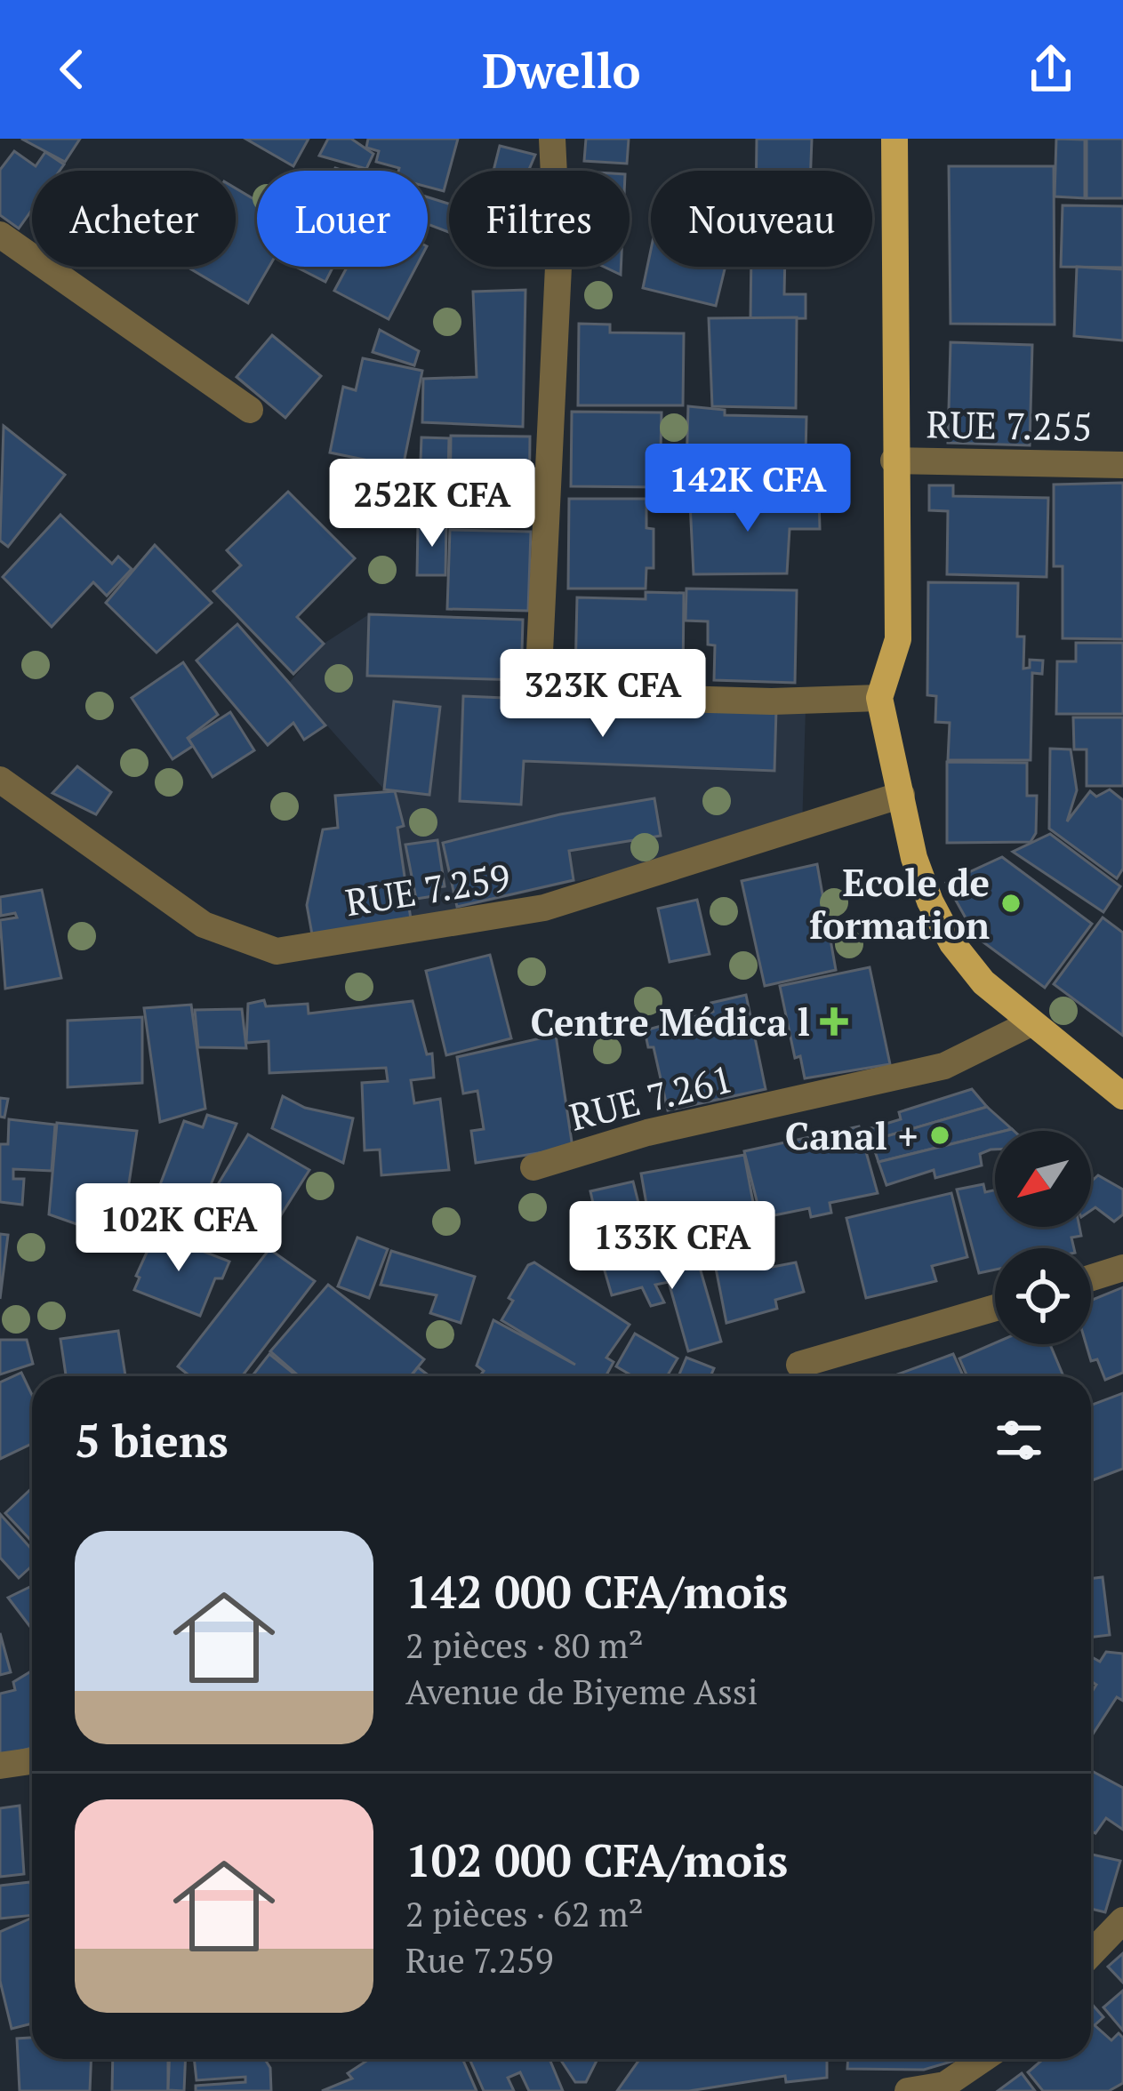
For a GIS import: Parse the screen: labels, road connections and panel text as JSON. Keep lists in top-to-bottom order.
{
  "streets": {
    "street": ["RUE 7.255", "RUE 7.259", "RUE 7.261"]
  },
  "places": {
    "other": ["Ecole de formation", "Canal +"],
    "health": ["Centre Médica l"]
  },
  "north": "bottom left",
  "page": {
    "header": "Dwello",
    "chip": [
      "Acheter",
      "Louer",
      "Filtres",
      "Nouveau"
    ],
    "price": [
      "142K CFA",
      "252K CFA",
      "323K CFA",
      "102K CFA",
      "133K CFA"
    ],
    "heading": "5 biens",
    "list": [
      {
        "name": "142 000 CFA/mois",
        "note": "2 pièces · 80 m² · Avenue de Biyeme Assi"
      },
      {
        "name": "102 000 CFA/mois",
        "note": "2 pièces · 62 m² · Rue 7.259"
      }
    ]
  }
}
